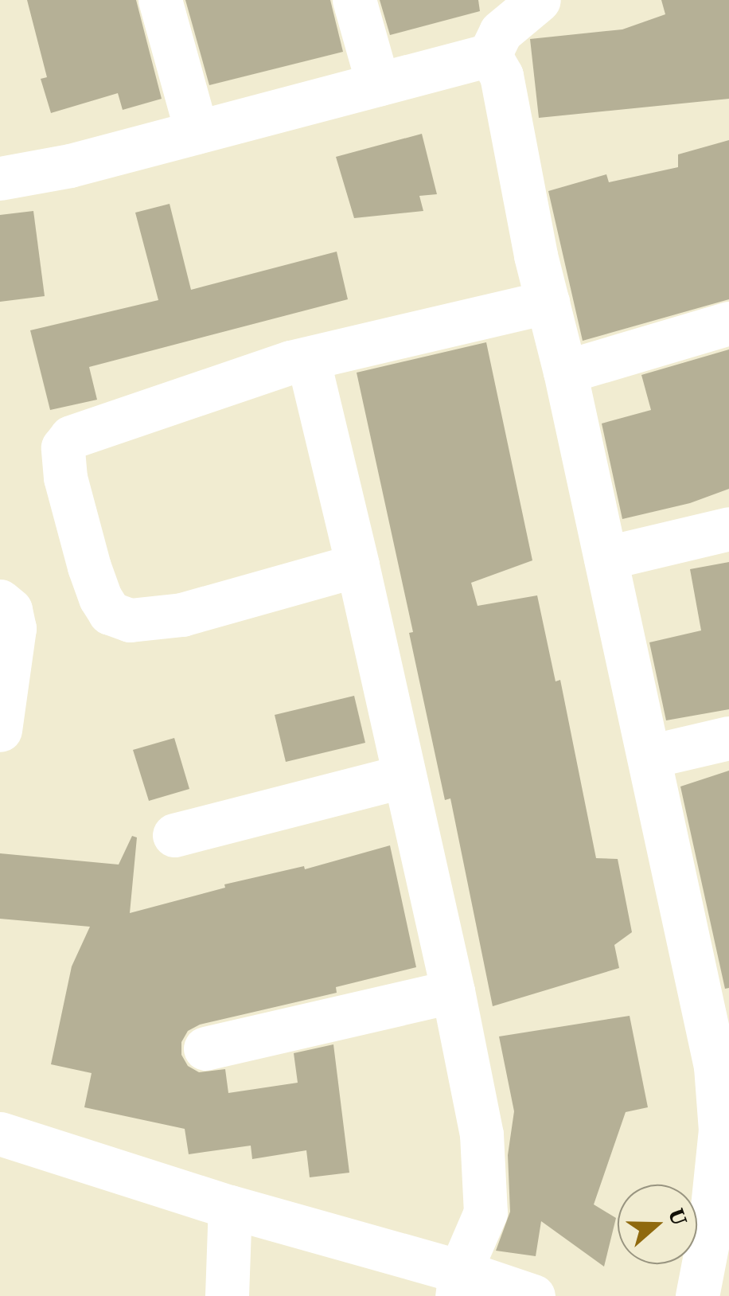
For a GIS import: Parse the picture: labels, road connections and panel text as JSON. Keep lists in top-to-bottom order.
{
  "north": "right"
}
